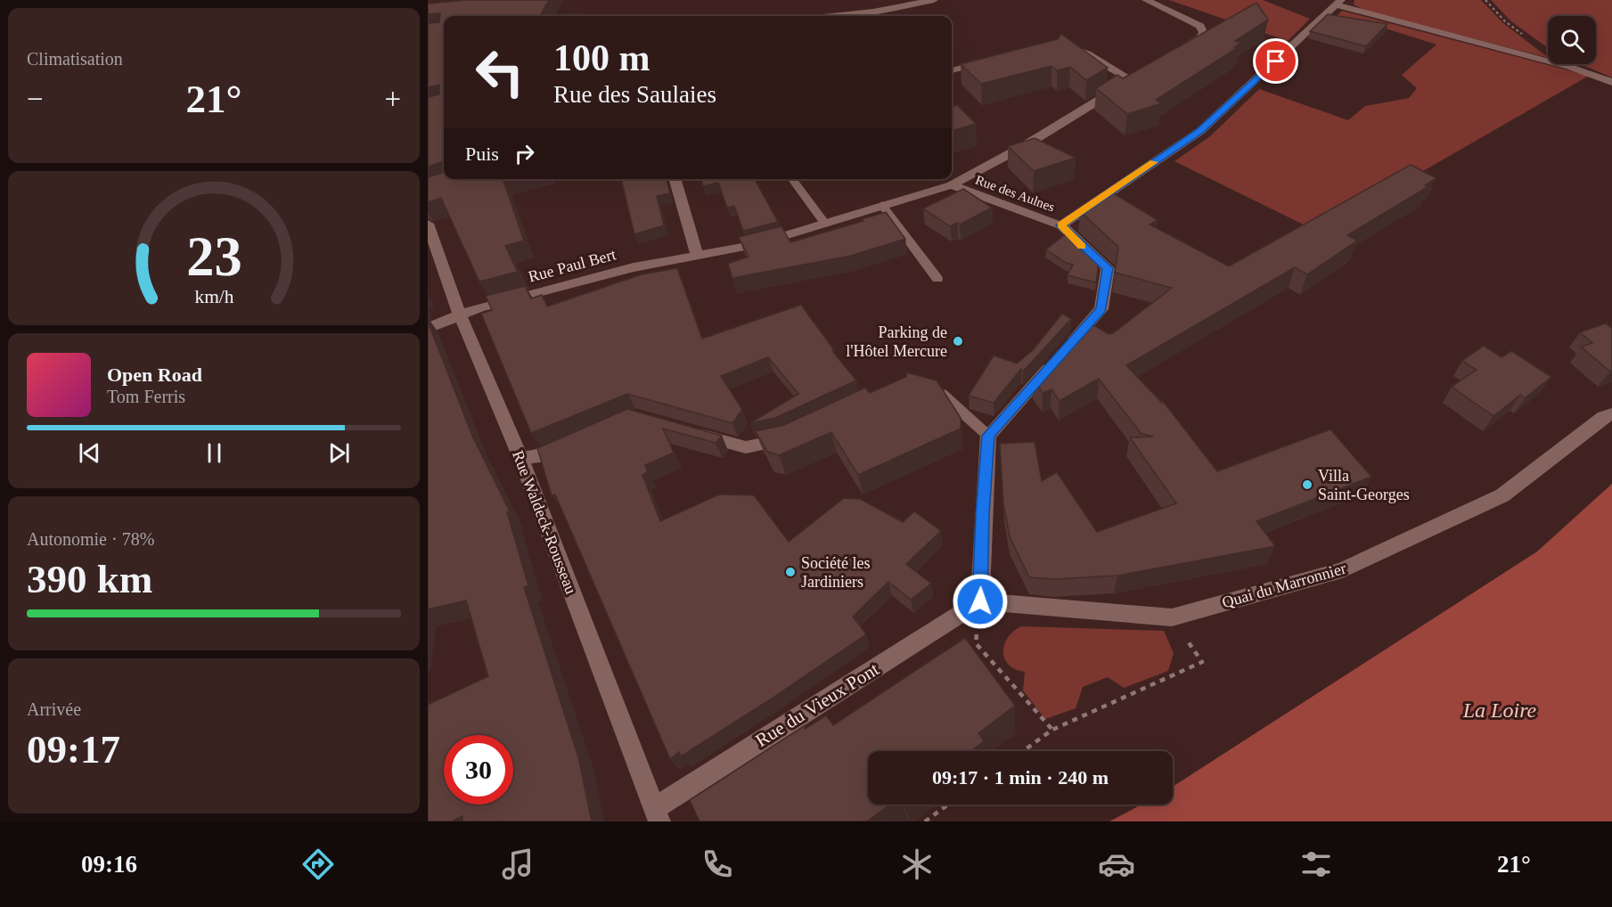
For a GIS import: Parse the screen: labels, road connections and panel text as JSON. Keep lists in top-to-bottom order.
{
  "streets": {
    "street": [
      "Rue des Aulnes",
      "Rue Paul Bert",
      "Rue Waldeck-Rousseau",
      "Quai du Marronnier",
      "Rue du Vieux Pont"
    ]
  },
  "crossings": [
    ["Rue des Aulnes", "Rue Paul Bert"],
    ["Rue Paul Bert", "Rue Waldeck-Rousseau"],
    ["Rue Waldeck-Rousseau", "Rue du Vieux Pont"],
    ["Quai du Marronnier", "Rue du Vieux Pont"]
  ],
  "water": ["La Loire"],
  "places": ["Parking de l'Hôtel Mercure", "Villa Saint-Georges", "Société les Jardiniers"],
  "page": {
    "tile": [
      "Climatisation",
      ["Autonomie · 78%", "390 km"],
      ["Arrivée", "09:17"]
    ],
    "turn": ["100 m", "Rue des Saulaies"],
    "heat": ["−", "21°", "+"],
    "then": "Puis",
    "song": ["Open Road", "Tom Ferris"],
    "limit": "30",
    "trip": "09:17 · 1 min · 240 m",
    "tabs": ["09:16", "21°"],
    "gauge": ["23", "km/h"]
  }
}
